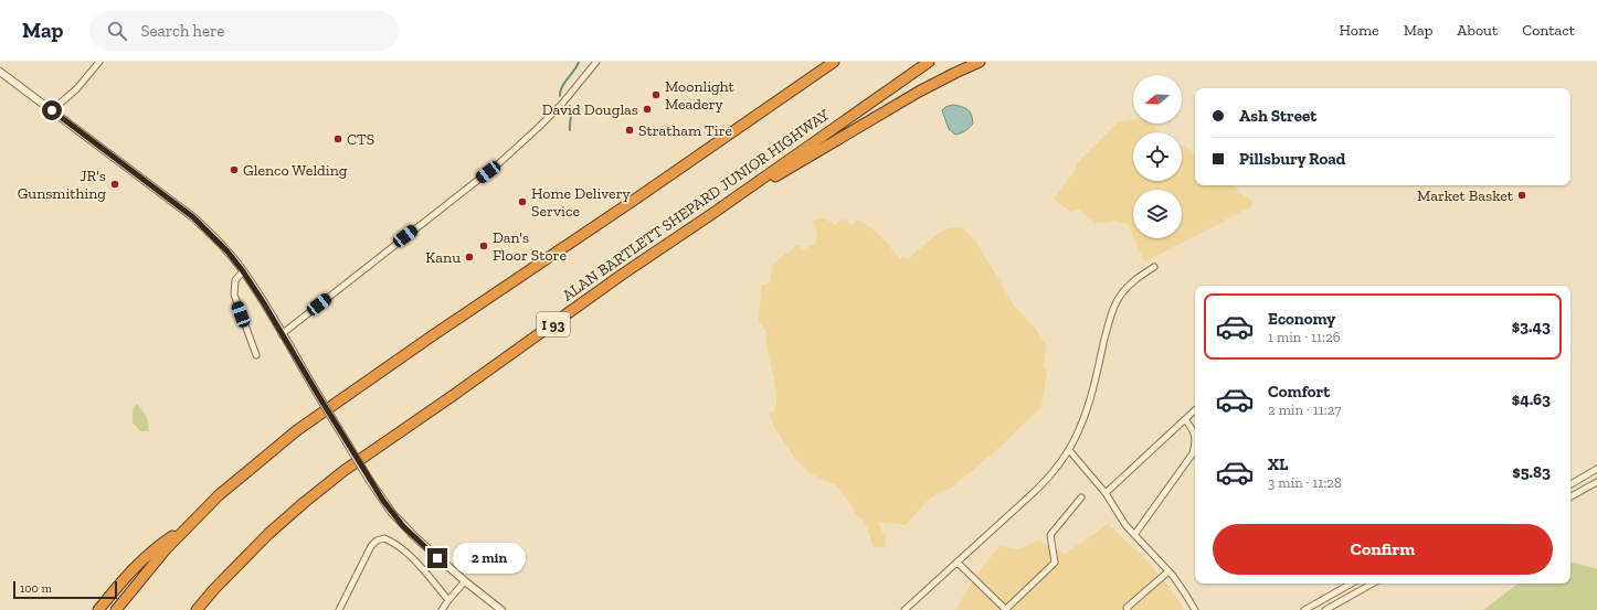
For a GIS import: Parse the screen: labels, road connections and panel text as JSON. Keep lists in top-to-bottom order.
{
  "streets": {
    "highway": ["ALAN BARTLETT SHEPARD JUNIOR HIGHWAY", "I 93"]
  },
  "places": [
    "Moonlight Meadery",
    "David Douglas",
    "Stratham Tire",
    "CTS",
    "Glenco Welding",
    "JR's Gunsmithing",
    "Market Basket",
    "Home Delivery Service",
    "Dan's Floor Store",
    "Kanu"
  ],
  "scale_bar": "100 m",
  "north": "left",
  "page": {
    "header": "Map",
    "search": "Search here",
    "nav": [
      "Home",
      "Map",
      "About",
      "Contact"
    ],
    "banner": ["Ash Street", "Pillsbury Road"],
    "list": [
      {
        "name": "Economy",
        "note": "1 min · 11:26",
        "value": "$3.43"
      },
      {
        "name": "Comfort",
        "note": "2 min · 11:27",
        "value": "$4.63"
      },
      {
        "name": "XL",
        "note": "3 min · 11:28",
        "value": "$5.83"
      }
    ],
    "buttons": "Confirm",
    "bubble": "2 min",
    "scale": "100 m"
  }
}
